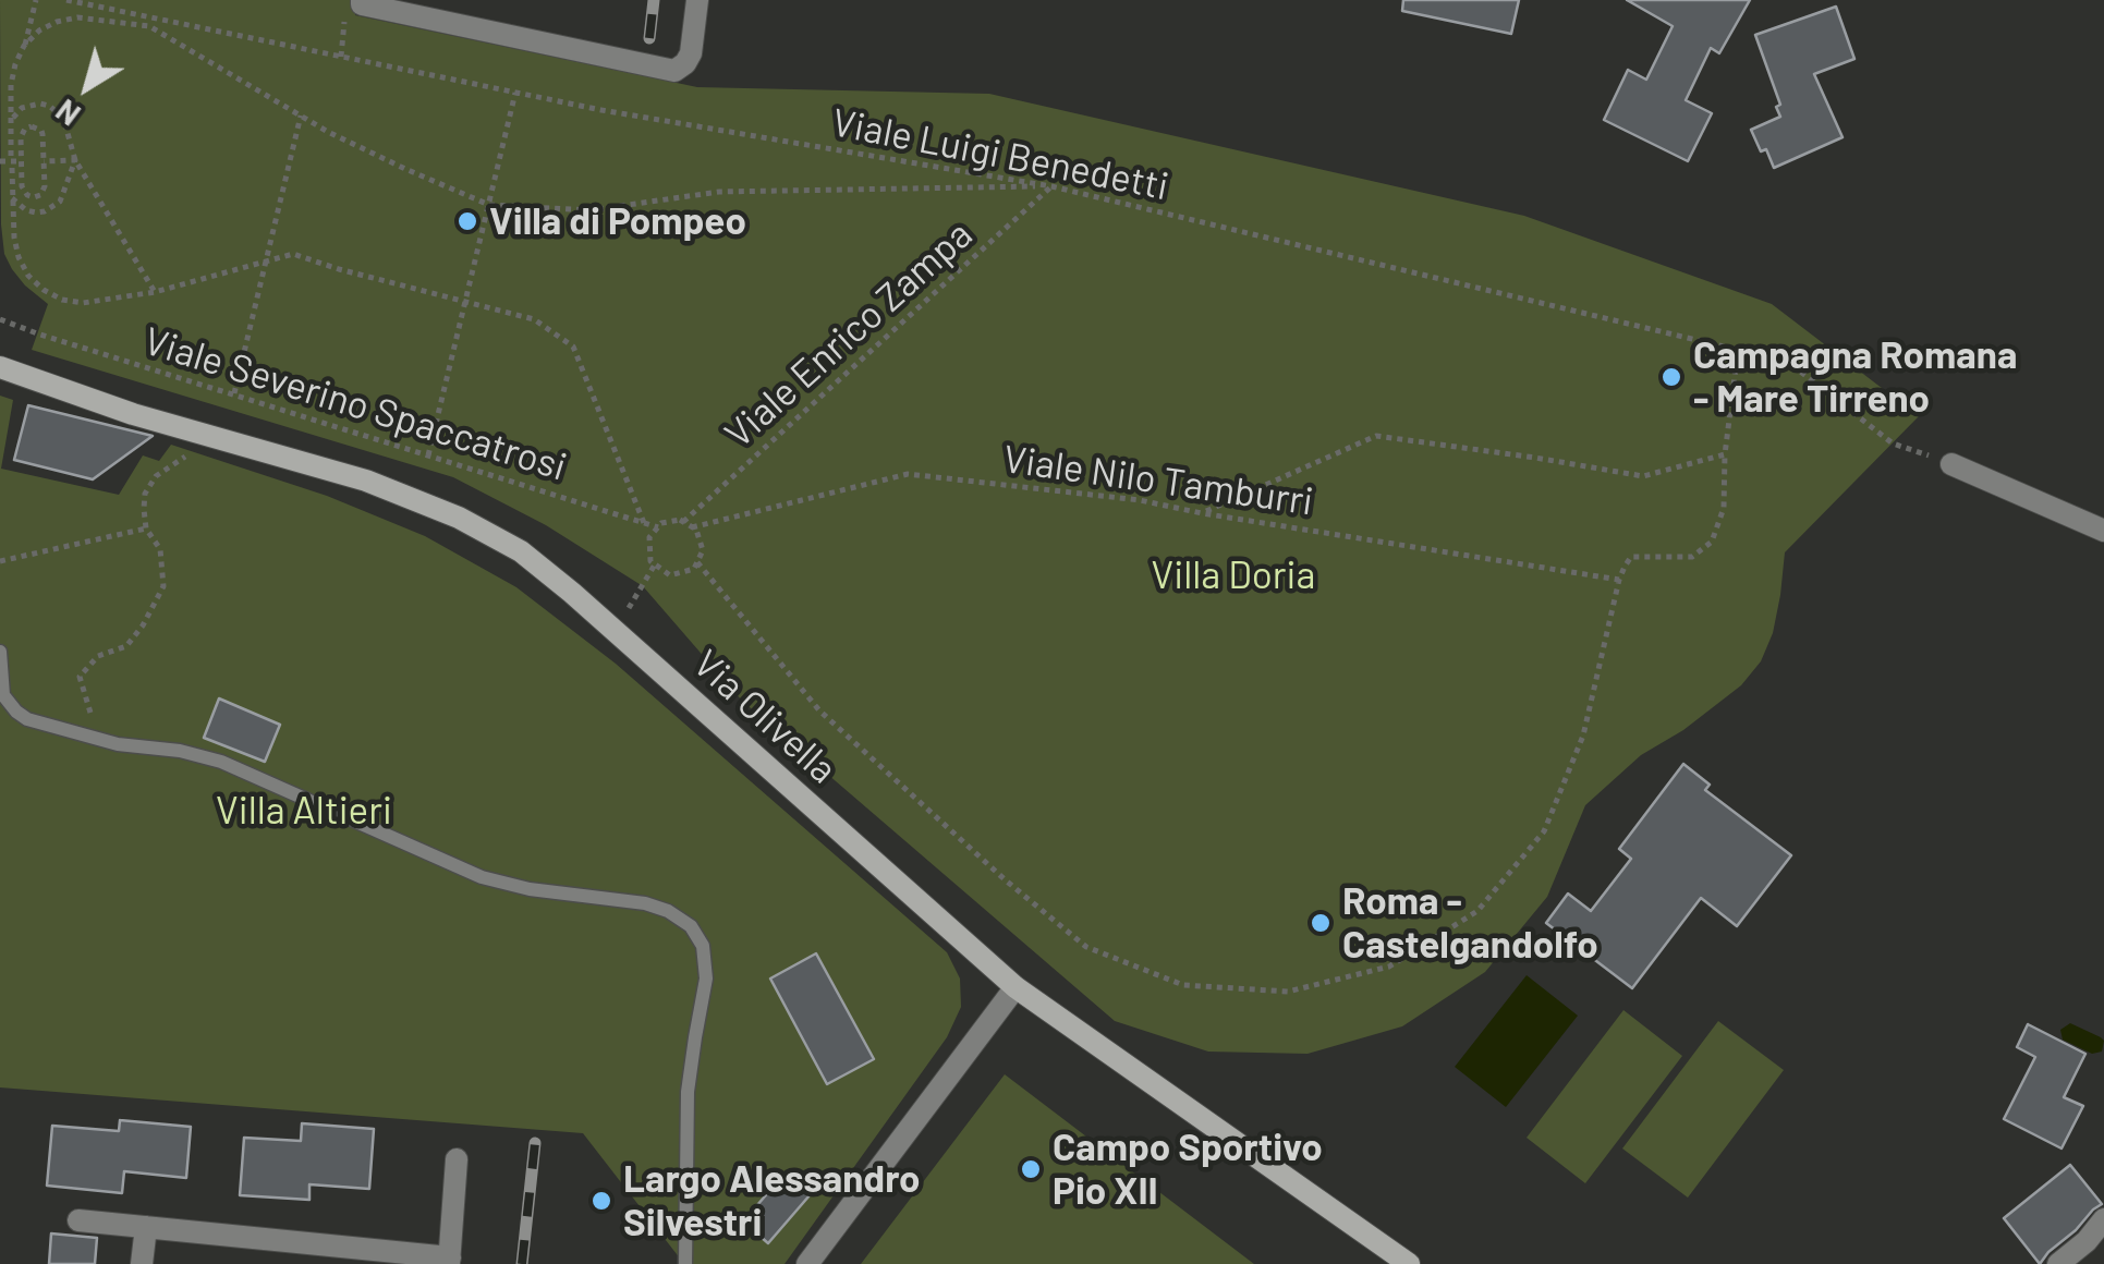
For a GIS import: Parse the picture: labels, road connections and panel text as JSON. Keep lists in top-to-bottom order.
{
  "streets": {
    "main road": ["Via Olivella"],
    "path": [
      "Viale Luigi Benedetti",
      "Viale Enrico Zampa",
      "Viale Severino Spaccatrosi",
      "Viale Nilo Tamburri"
    ]
  },
  "crossings": [
    ["Viale Luigi Benedetti", "Viale Enrico Zampa"],
    ["Viale Enrico Zampa", "Viale Severino Spaccatrosi"],
    ["Viale Enrico Zampa", "Viale Nilo Tamburri"],
    ["Viale Severino Spaccatrosi", "Viale Nilo Tamburri"]
  ],
  "parks": ["Villa Doria", "Villa Altieri"],
  "places": [
    "Villa di Pompeo",
    "Campagna Romana - Mare Tirreno",
    "Roma - Castelgandolfo",
    "Campo Sportivo Pio XII",
    "Largo Alessandro Silvestri"
  ],
  "north": "bottom left"
}
